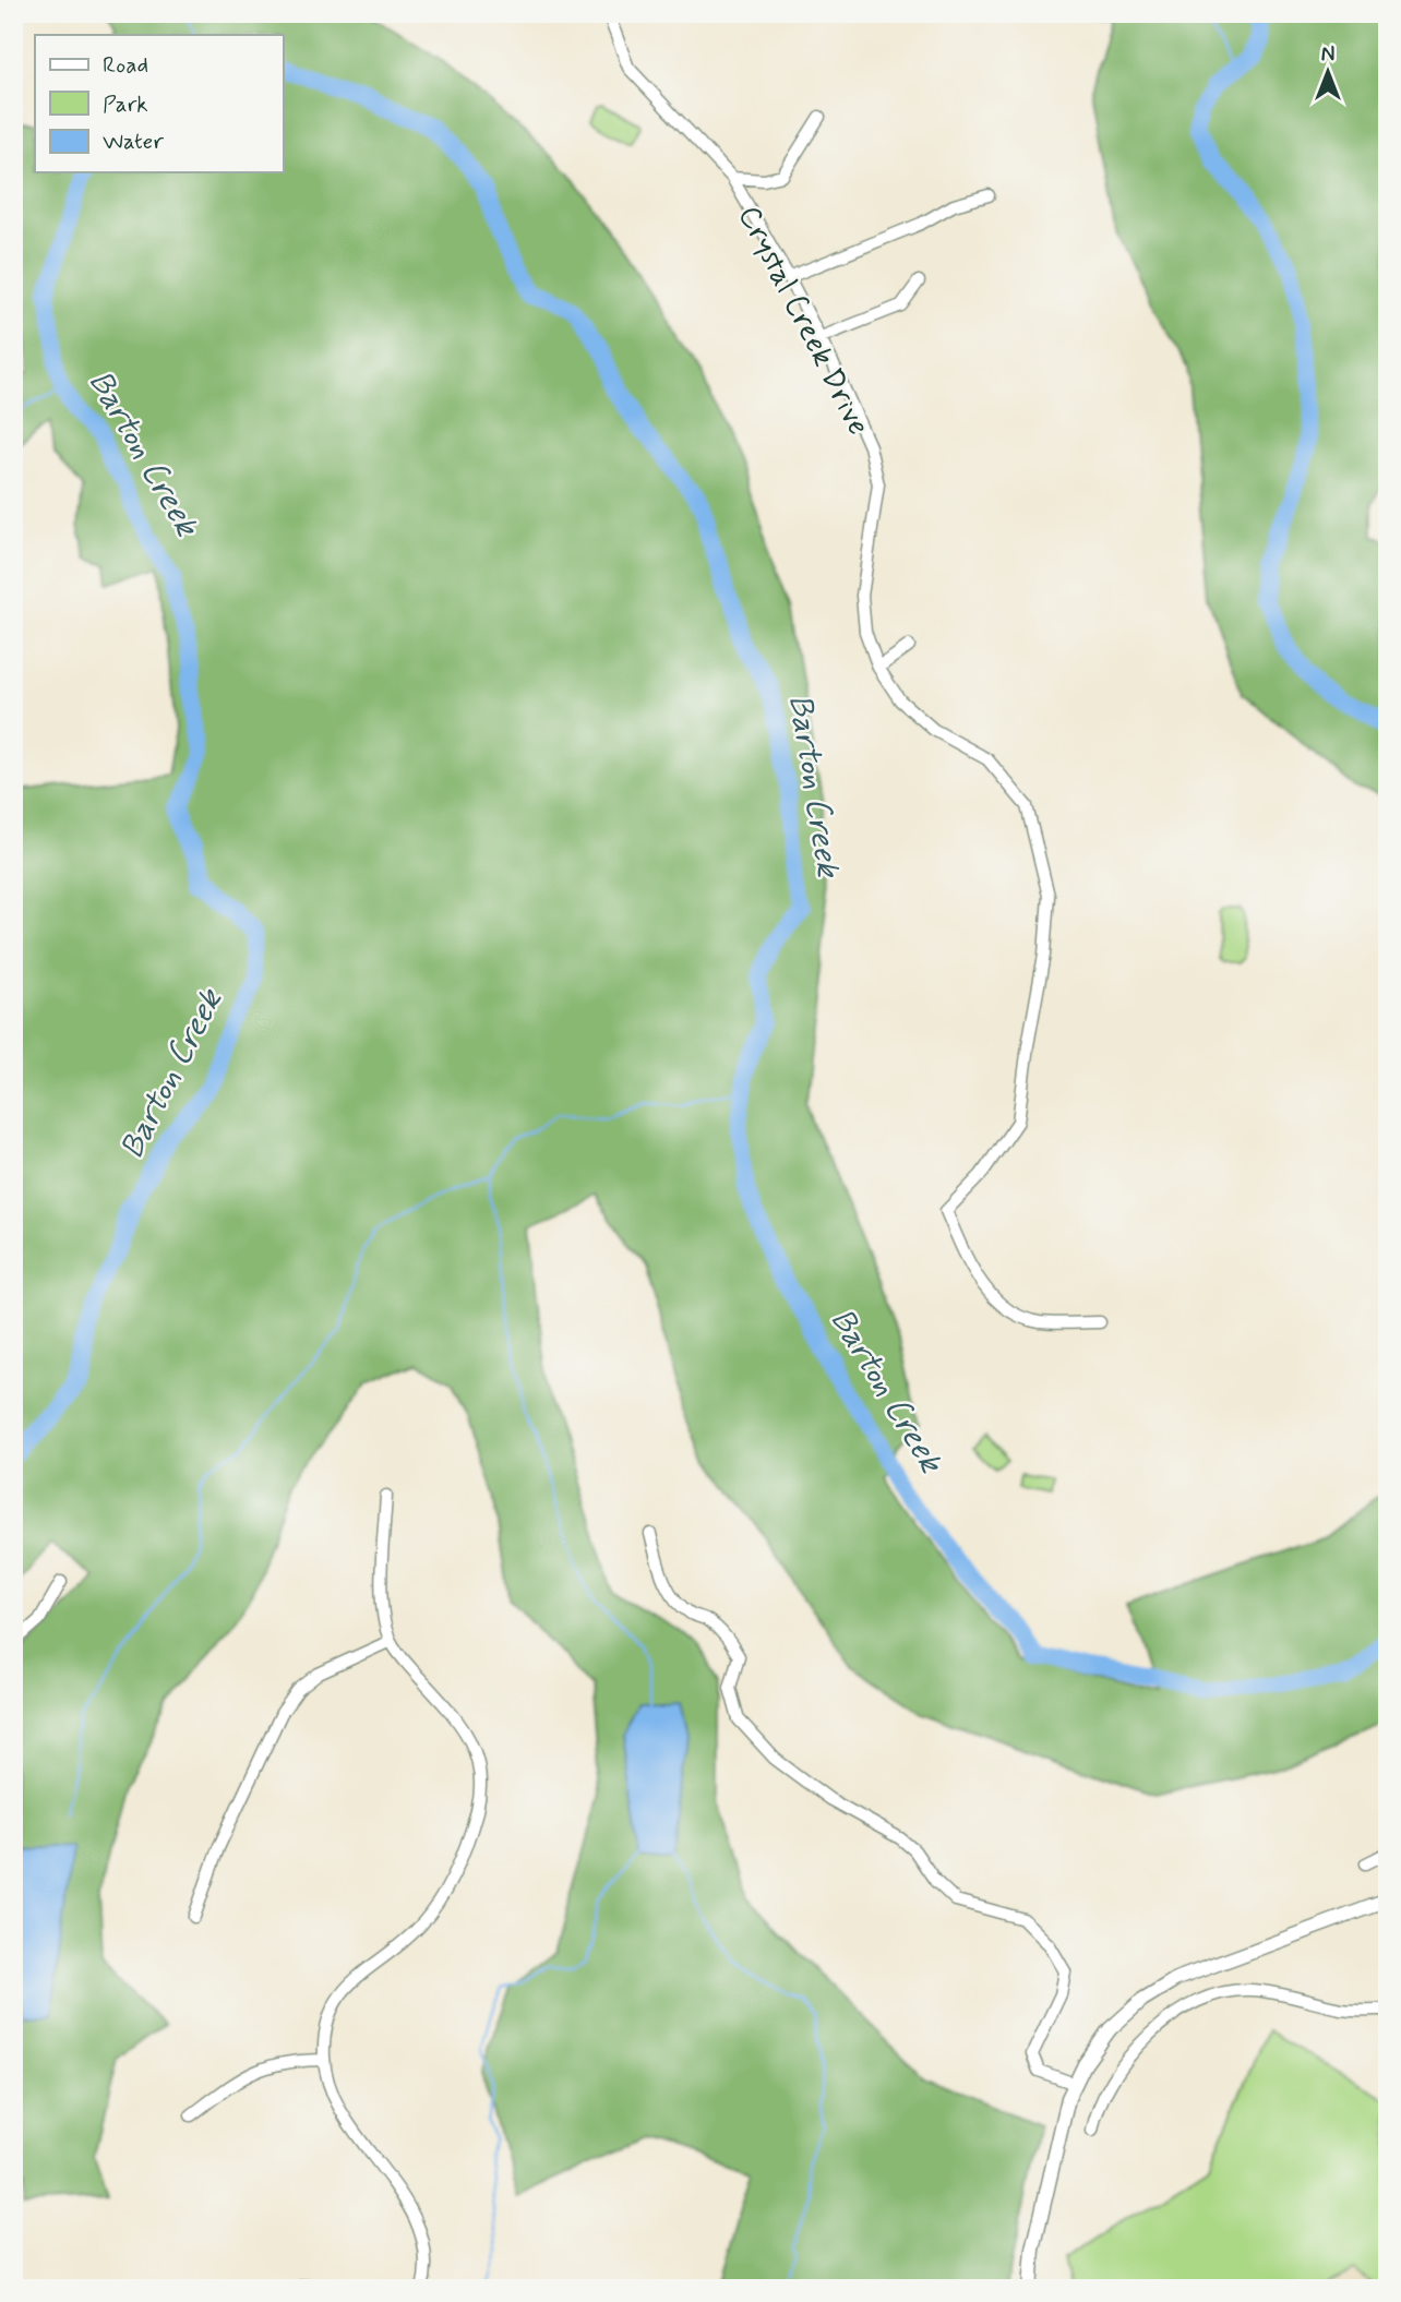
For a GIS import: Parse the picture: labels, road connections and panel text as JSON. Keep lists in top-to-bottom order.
{
  "streets": {
    "street": ["Crystal Creek Drive"]
  },
  "water": ["Barton Creek"],
  "legend": ["Road", "Park", "Water"],
  "north": "top"
}
